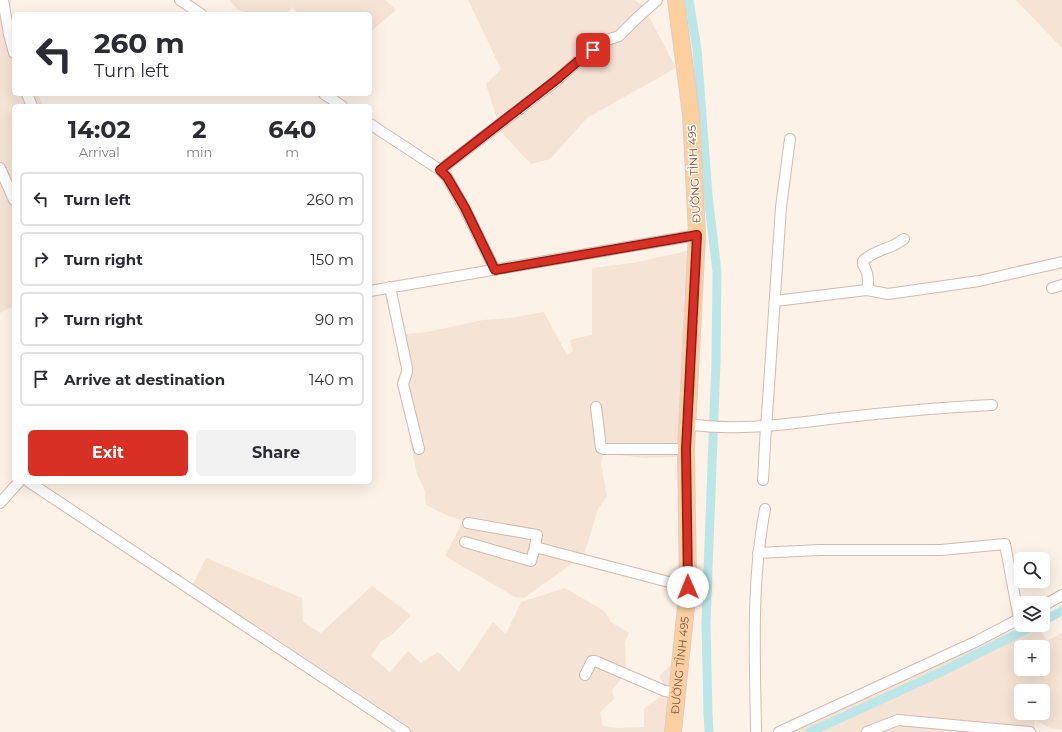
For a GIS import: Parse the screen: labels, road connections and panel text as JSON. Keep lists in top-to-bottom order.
{
  "streets": {
    "main road": ["ĐƯỜNG TỈNH 495"]
  },
  "page": {
    "turn": ["260 m", "Turn left"],
    "eta": [
      "14:02",
      "Arrival",
      "2",
      "min",
      "640",
      "m"
    ],
    "list": [
      {
        "name": "Turn left",
        "value": "260 m"
      },
      {
        "name": "Turn right",
        "value": "150 m"
      },
      {
        "name": "Turn right",
        "value": "90 m"
      },
      {
        "name": "Arrive at destination",
        "value": "140 m"
      }
    ],
    "buttons": ["Exit", "Share"],
    "map_buttons": ["+", "−"]
  }
}
